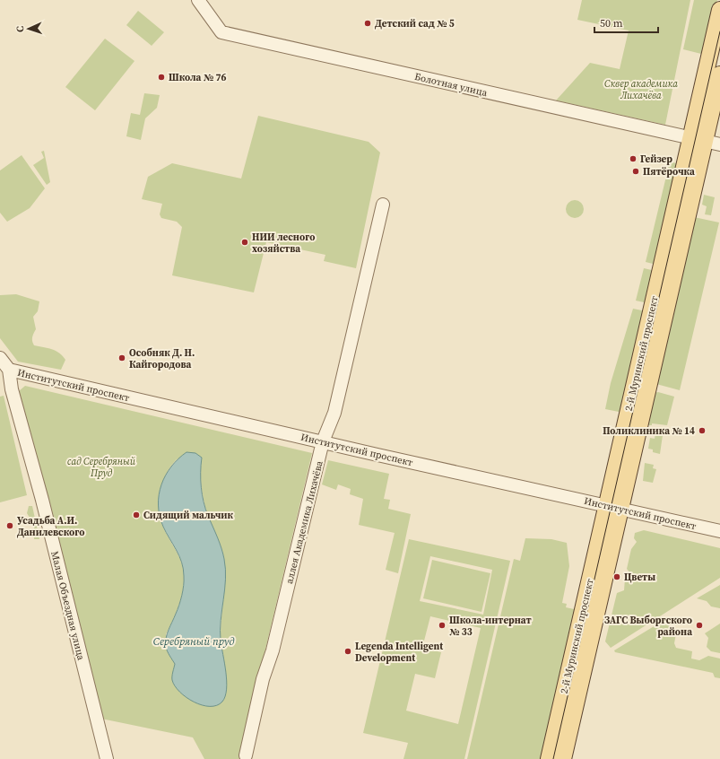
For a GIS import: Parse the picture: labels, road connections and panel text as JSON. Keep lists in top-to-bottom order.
{
  "streets": {
    "main road": ["2-й Муринский проспект"],
    "street": [
      "Болотная улица",
      "Институтский проспект",
      "аллея Академика Лихачёва",
      "Малая Объездная улица"
    ]
  },
  "crossings": [
    ["Болотная улица", "2-й Муринский проспект"],
    ["2-й Муринский проспект", "Институтский проспект"],
    ["Институтский проспект", "аллея Академика Лихачёва"],
    ["Институтский проспект", "Малая Объездная улица"]
  ],
  "water": ["Серебряный пруд"],
  "parks": ["Сквер академика Лихачёва", "сад Серебряный Пруд"],
  "places": [
    "Детский сад № 5",
    "Школа № 76",
    "Гейзер",
    "Пятёрочка",
    "НИИ лесного хозяйства",
    "Особняк Д. Н. Кайгородова",
    "Поликлиника № 14",
    "Сидящий мальчик",
    "Усадьба А.И. Данилевского",
    "Цветы",
    "Школа-интернат № 33",
    "ЗАГС Выборгского района",
    "Legenda Intelligent Development"
  ],
  "scale_bar": "50 m",
  "north": "left"
}
